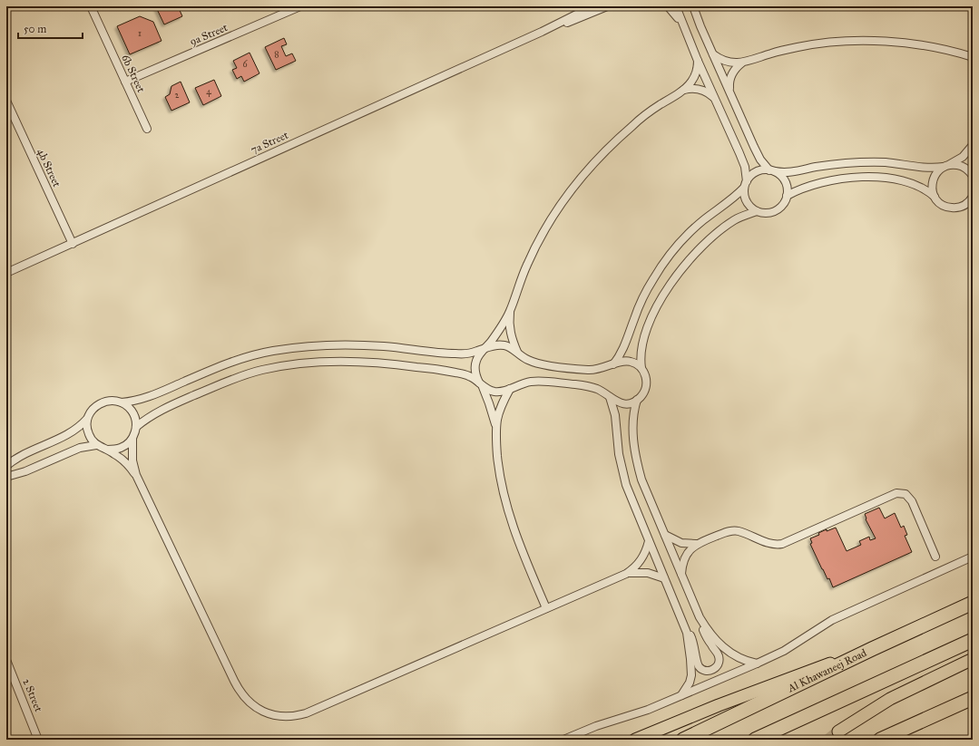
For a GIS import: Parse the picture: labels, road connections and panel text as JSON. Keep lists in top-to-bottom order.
{
  "streets": {
    "highway": ["Al Khawaneej Road"],
    "street": [
      "9a Street",
      "6b Street",
      "7a Street",
      "4b Street",
      "2 Street"
    ]
  },
  "crossings": [
    ["9a Street", "6b Street"],
    ["7a Street", "4b Street"]
  ],
  "house_numbers": [
    "1",
    "8",
    "6",
    "4",
    "2"
  ],
  "scale_bar": "50 m"
}
